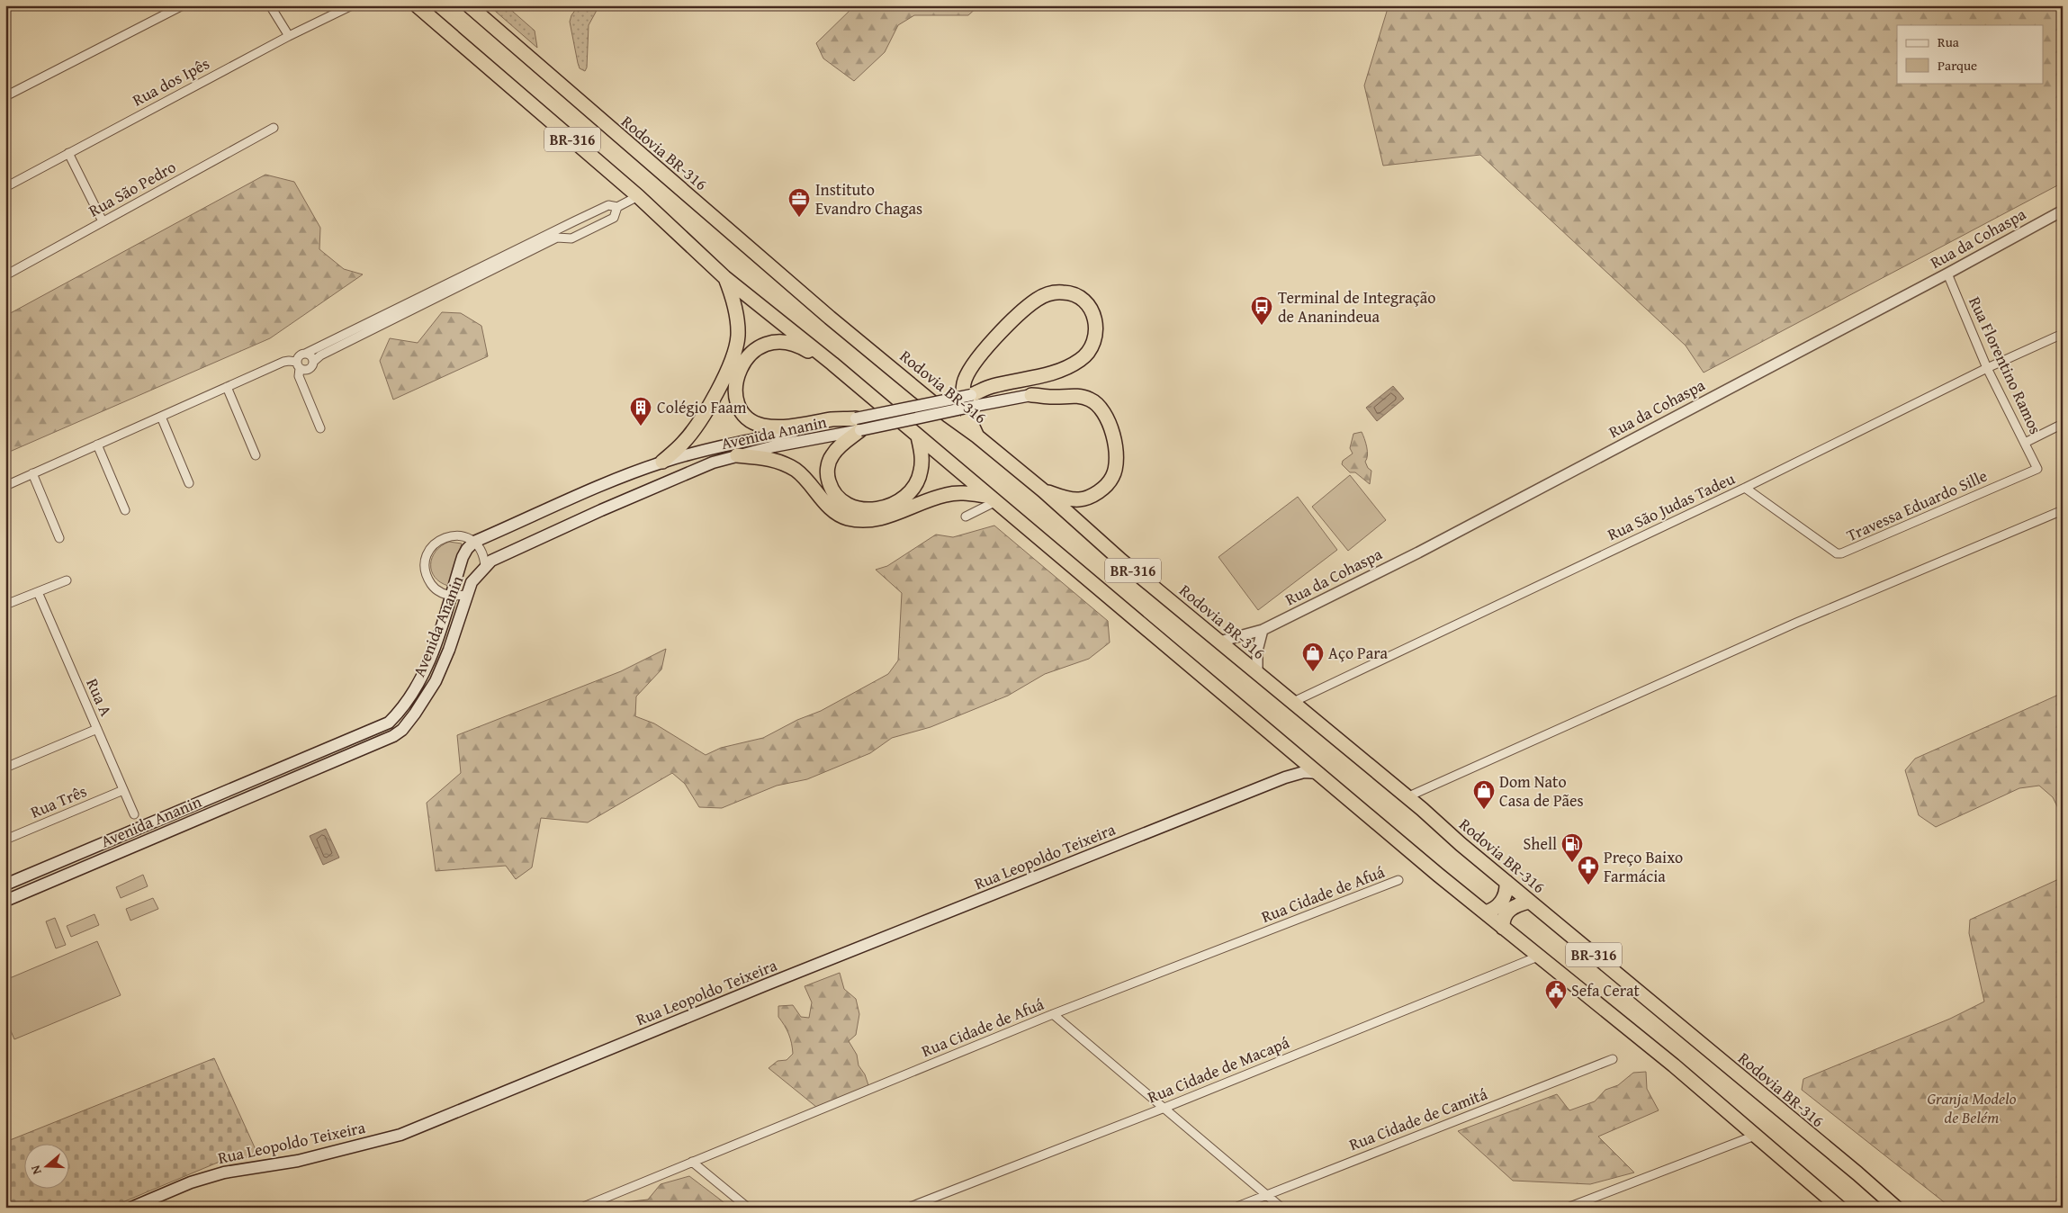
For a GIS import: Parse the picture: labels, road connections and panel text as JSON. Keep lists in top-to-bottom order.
{
  "streets": {
    "highway": ["BR-316", "Rodovia BR-316"],
    "main road": ["Avenida Ananin", "Rua Leopoldo Teixeira"],
    "street": [
      "Rua dos Ipês",
      "Rua São Pedro",
      "Rua da Cohaspa",
      "Rua Florentino Ramos",
      "Travessa Eduardo Sille",
      "Rua São Judas Tadeu",
      "Rua A",
      "Rua Três",
      "Rua Cidade de Afuá",
      "Rua Cidade de Macapá",
      "Rua Cidade de Camitá"
    ]
  },
  "crossings": [
    ["BR-316", "Rua Leopoldo Teixeira"],
    ["BR-316", "Rua Cidade de Macapá"],
    ["Rodovia BR-316", "Rua da Cohaspa"],
    ["Rodovia BR-316", "Rua São Judas Tadeu"],
    ["Rua da Cohaspa", "Rua Florentino Ramos"],
    ["Rua Florentino Ramos", "Travessa Eduardo Sille"],
    ["Rua Florentino Ramos", "Rua São Judas Tadeu"],
    ["Travessa Eduardo Sille", "Rua São Judas Tadeu"],
    ["Rua A", "Rua Três"]
  ],
  "parks": ["Granja Modelo de Belém"],
  "places": {
    "office": ["Instituto Evandro Chagas"],
    "bus stop": ["Terminal de Integração de Ananindeua"],
    "building": ["Colégio Faam"],
    "shop": ["Aço Para", "Dom Nato Casa de Pães"],
    "fuel station": ["Shell"],
    "pharmacy": ["Preço Baixo Farmácia"],
    "public building": ["Sefa Cerat"]
  },
  "legend": ["Rua", "Parque"],
  "north": "left"
}
